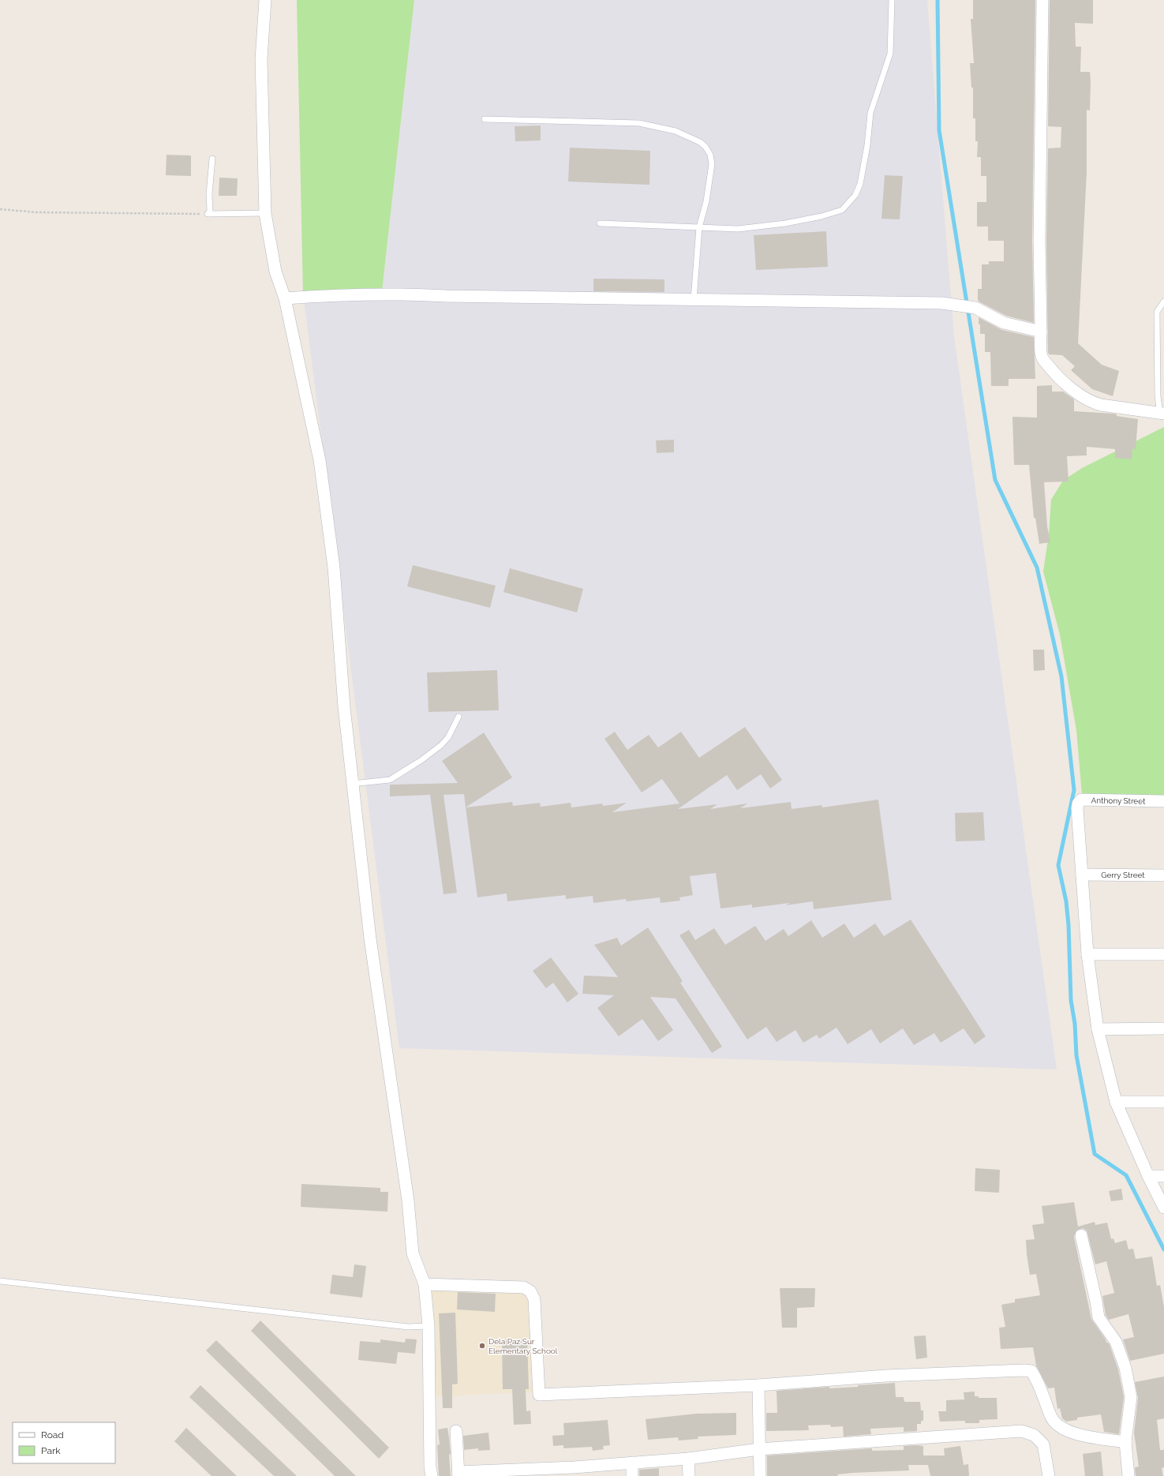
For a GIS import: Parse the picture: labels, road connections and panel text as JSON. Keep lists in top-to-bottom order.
{
  "streets": {
    "street": ["Anthony Street", "Gerry Street"]
  },
  "crossings": [
    ["Anthony Street", "Gerry Street"]
  ],
  "places": ["Dela Paz Sur Elementary School"],
  "legend": ["Road", "Park"]
}
